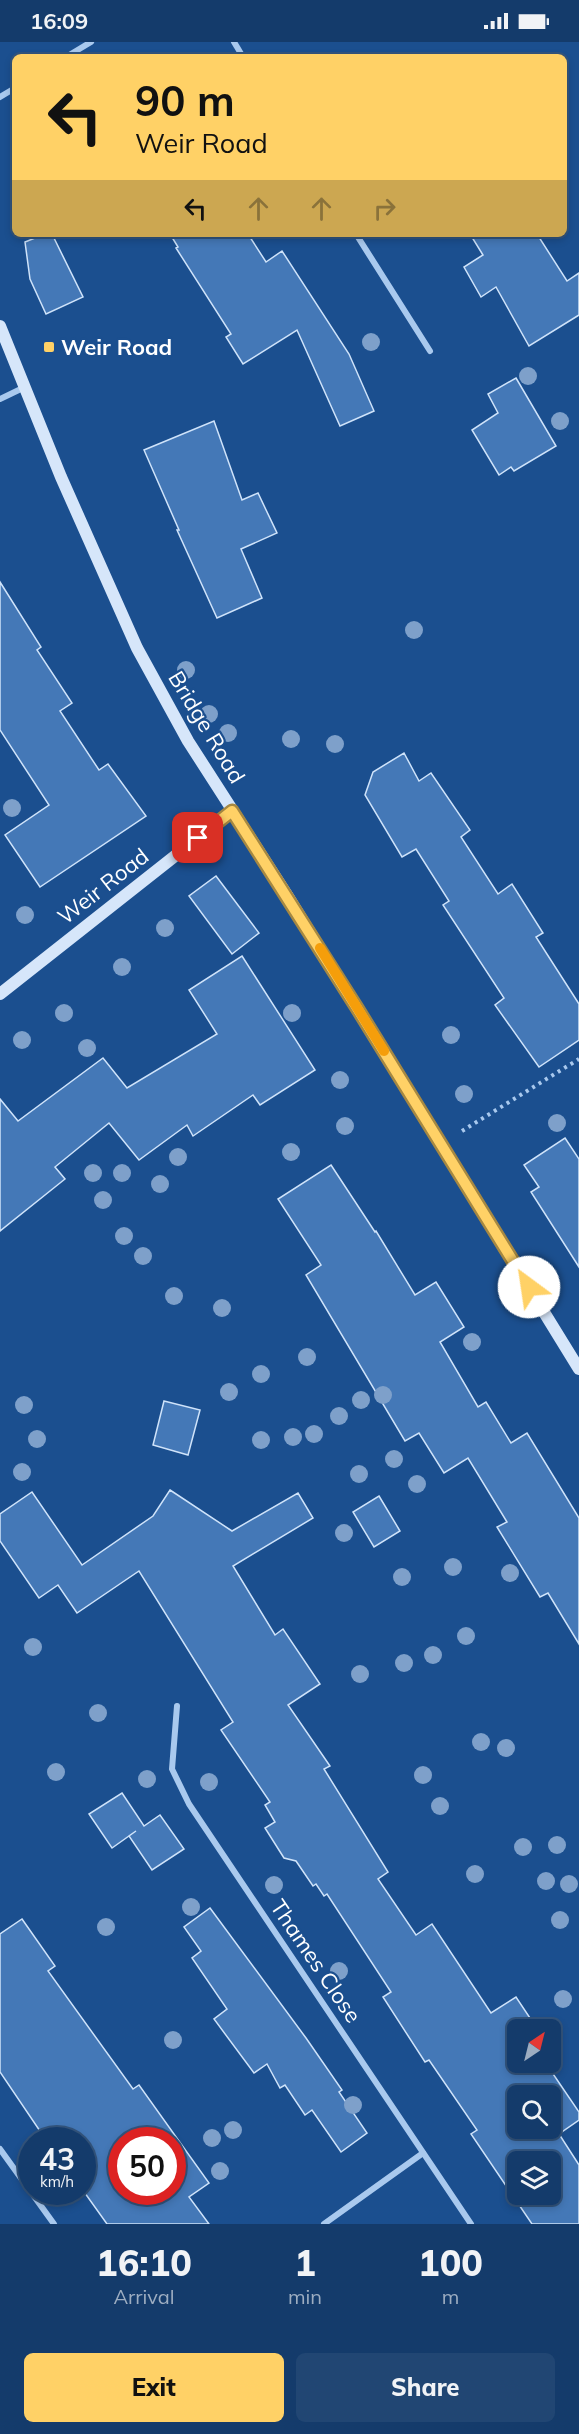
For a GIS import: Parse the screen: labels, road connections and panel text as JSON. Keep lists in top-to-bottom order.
{
  "streets": {
    "main road": ["Bridge Road", "Weir Road"],
    "street": ["Thames Close"]
  },
  "crossings": [
    ["Bridge Road", "Weir Road"]
  ],
  "places": {
    "transit": ["Weir Road"]
  },
  "north": "top right",
  "page": {
    "status": "16:09",
    "turn": ["90 m", "Weir Road"],
    "speed": "43 km/h",
    "limit": "50",
    "eta": [
      "16:10",
      "Arrival",
      "1",
      "min",
      "100",
      "m"
    ],
    "buttons": ["Exit", "Share"]
  }
}
